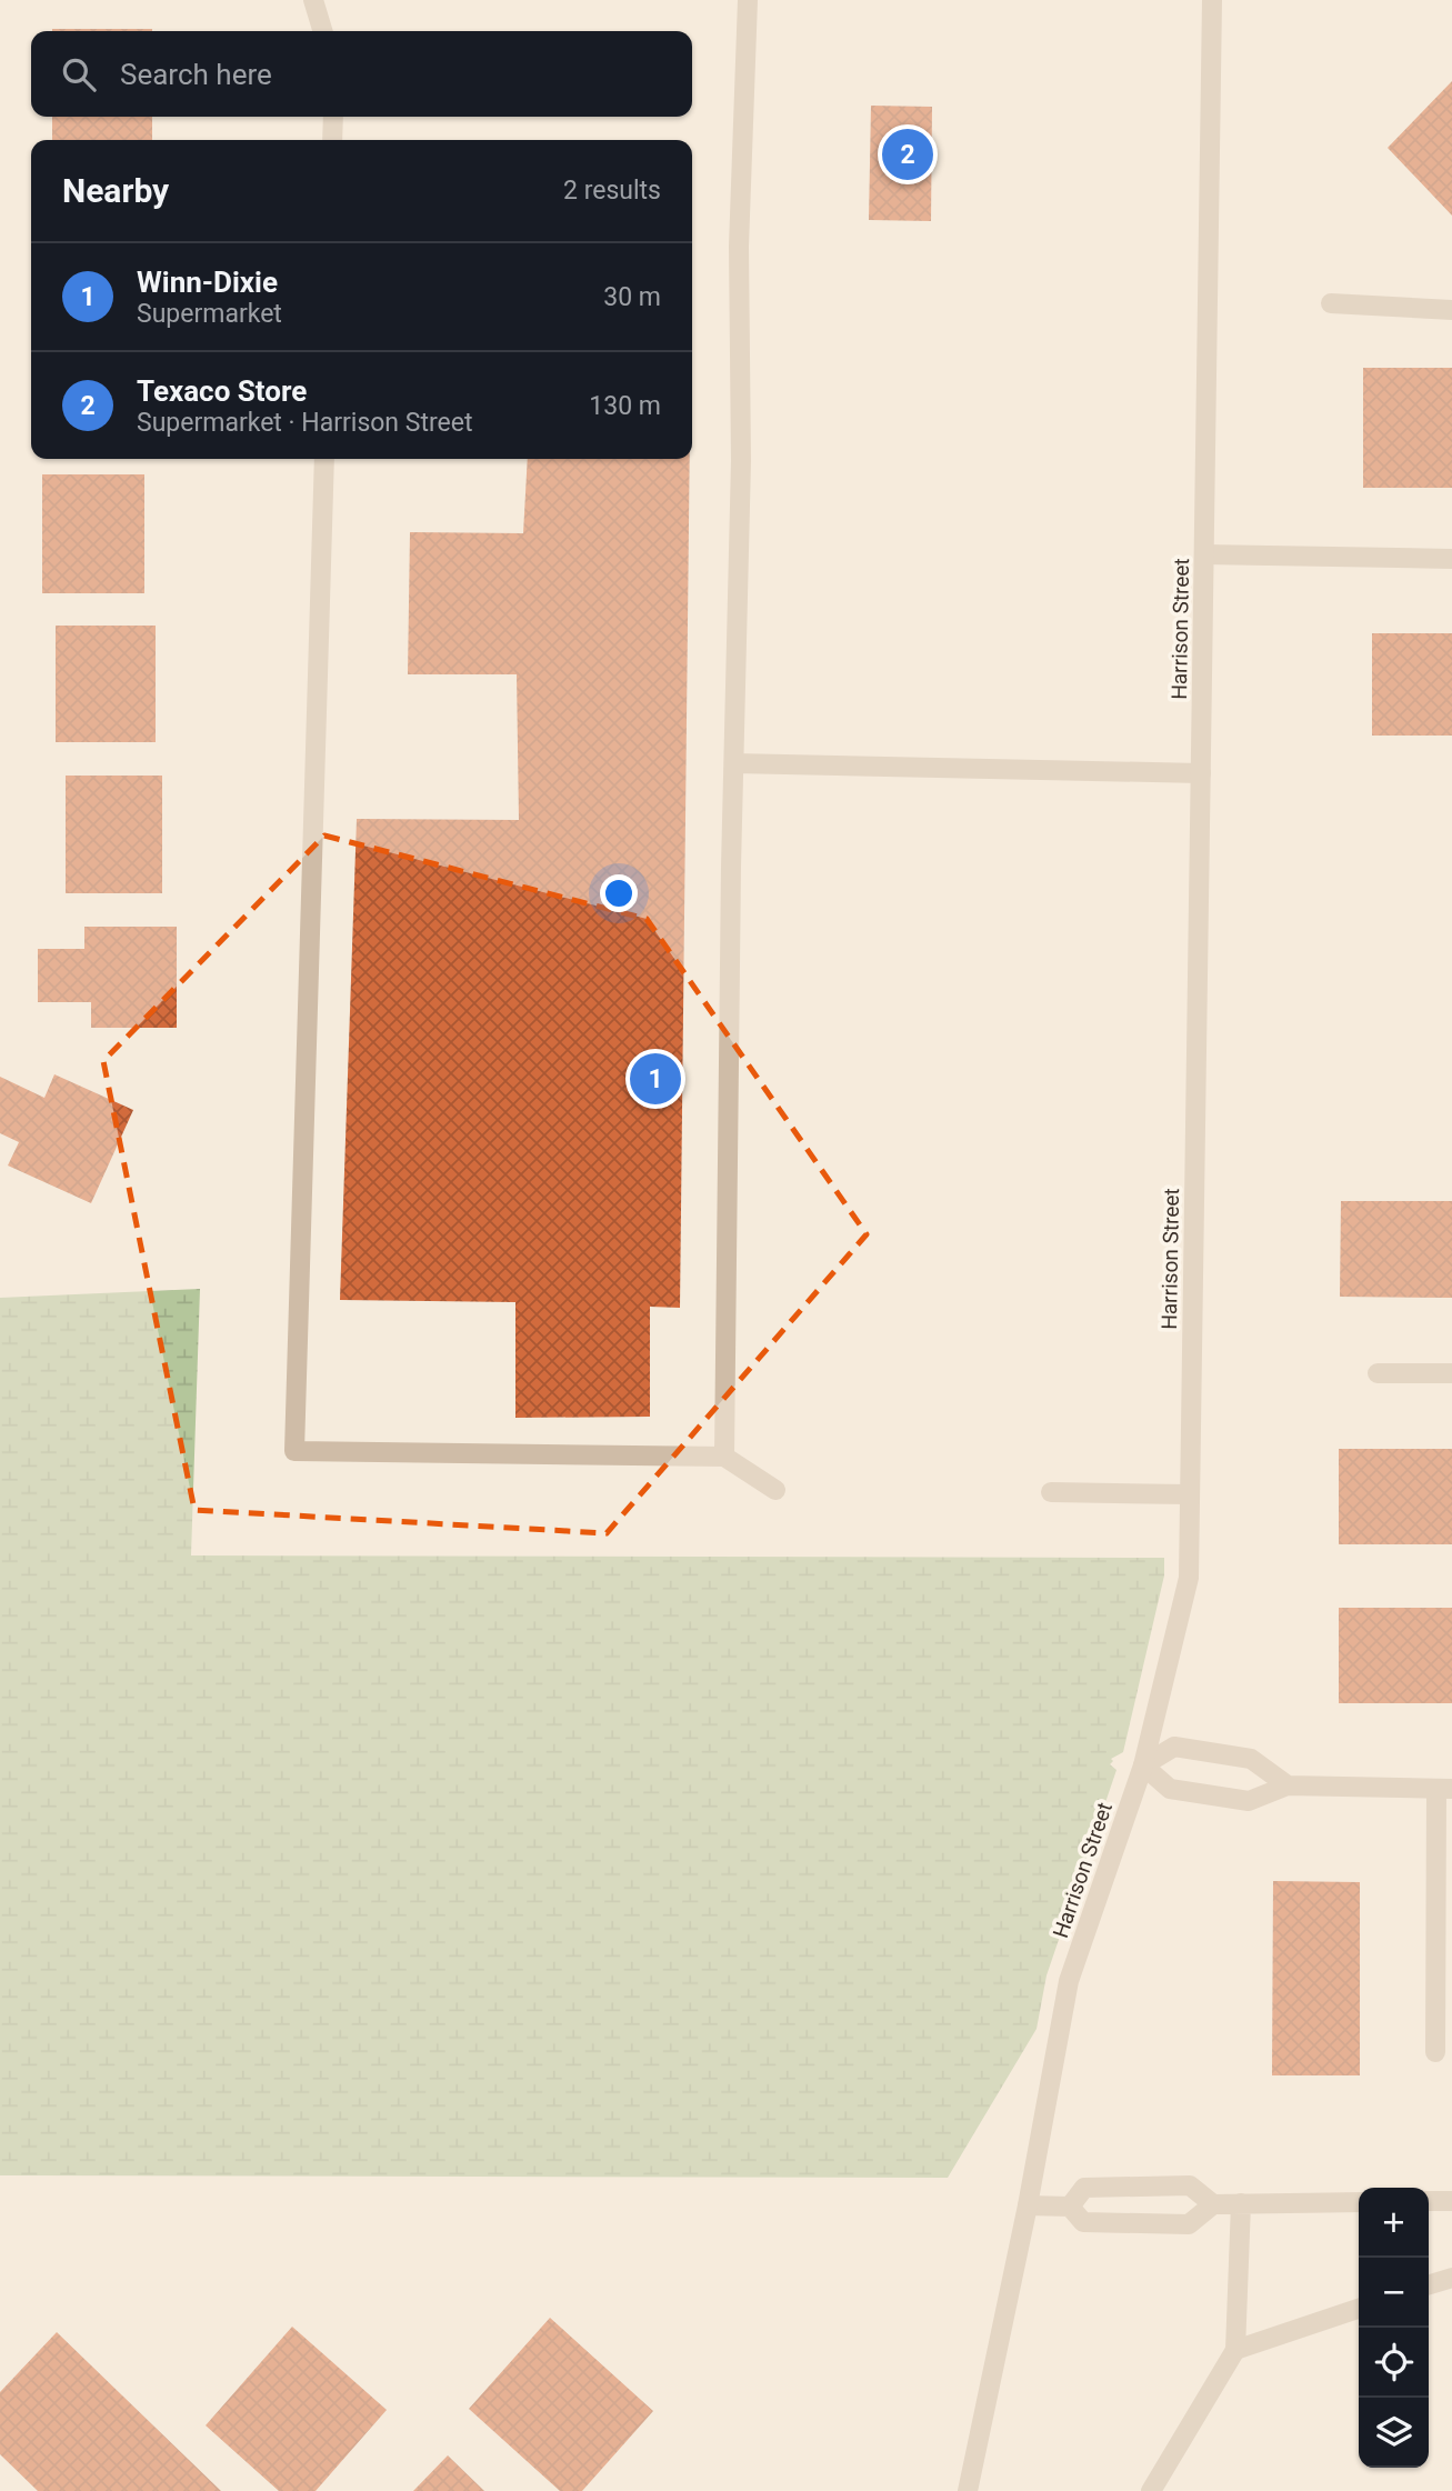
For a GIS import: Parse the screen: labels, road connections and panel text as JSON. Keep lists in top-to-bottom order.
{
  "streets": {
    "street": ["Harrison Street"]
  },
  "page": {
    "search": "Search here",
    "pins": ["2", "1"],
    "heading": ["Nearby", "2 results"],
    "list": [
      {
        "mark": "1",
        "name": "Winn-Dixie",
        "note": "Supermarket",
        "value": "30 m"
      },
      {
        "mark": "2",
        "name": "Texaco Store",
        "note": "Supermarket · Harrison Street",
        "value": "130 m"
      }
    ],
    "map_buttons": ["+", "−"]
  }
}
